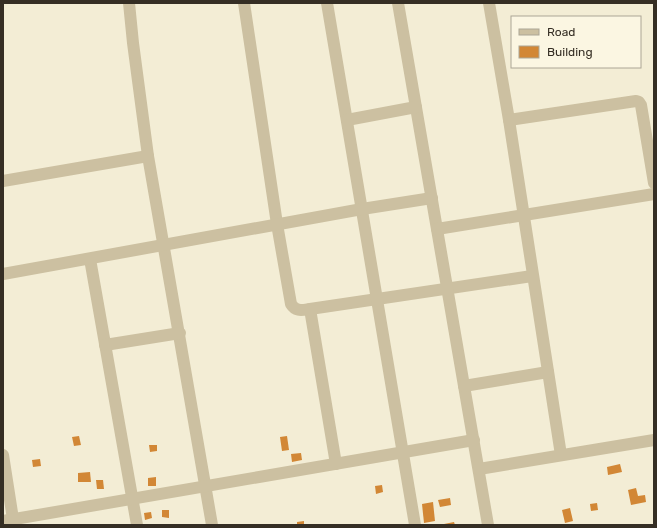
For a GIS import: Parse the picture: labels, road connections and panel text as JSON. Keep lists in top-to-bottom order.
{
  "legend": ["Road", "Building"]
}
